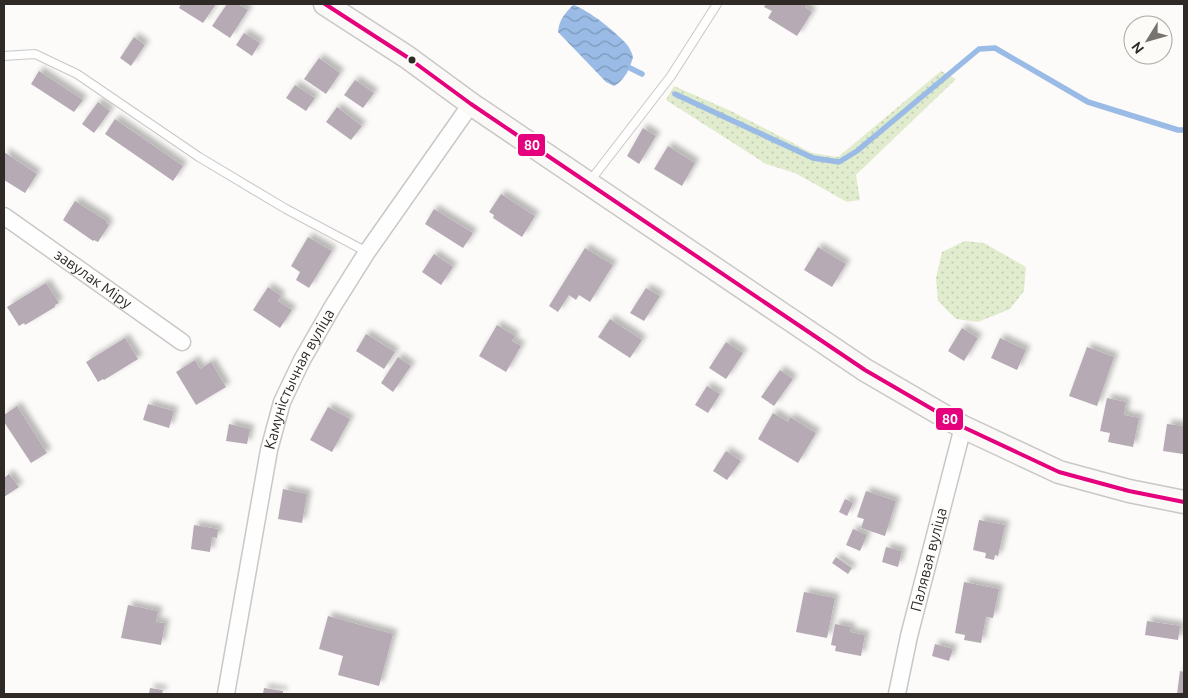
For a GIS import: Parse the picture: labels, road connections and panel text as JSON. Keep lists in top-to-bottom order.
{
  "streets": {
    "street": ["завулак Міру", "Камуністычная вуліца", "Палявая вуліца"]
  },
  "lines": ["transit line 80"],
  "north": "bottom left"
}
